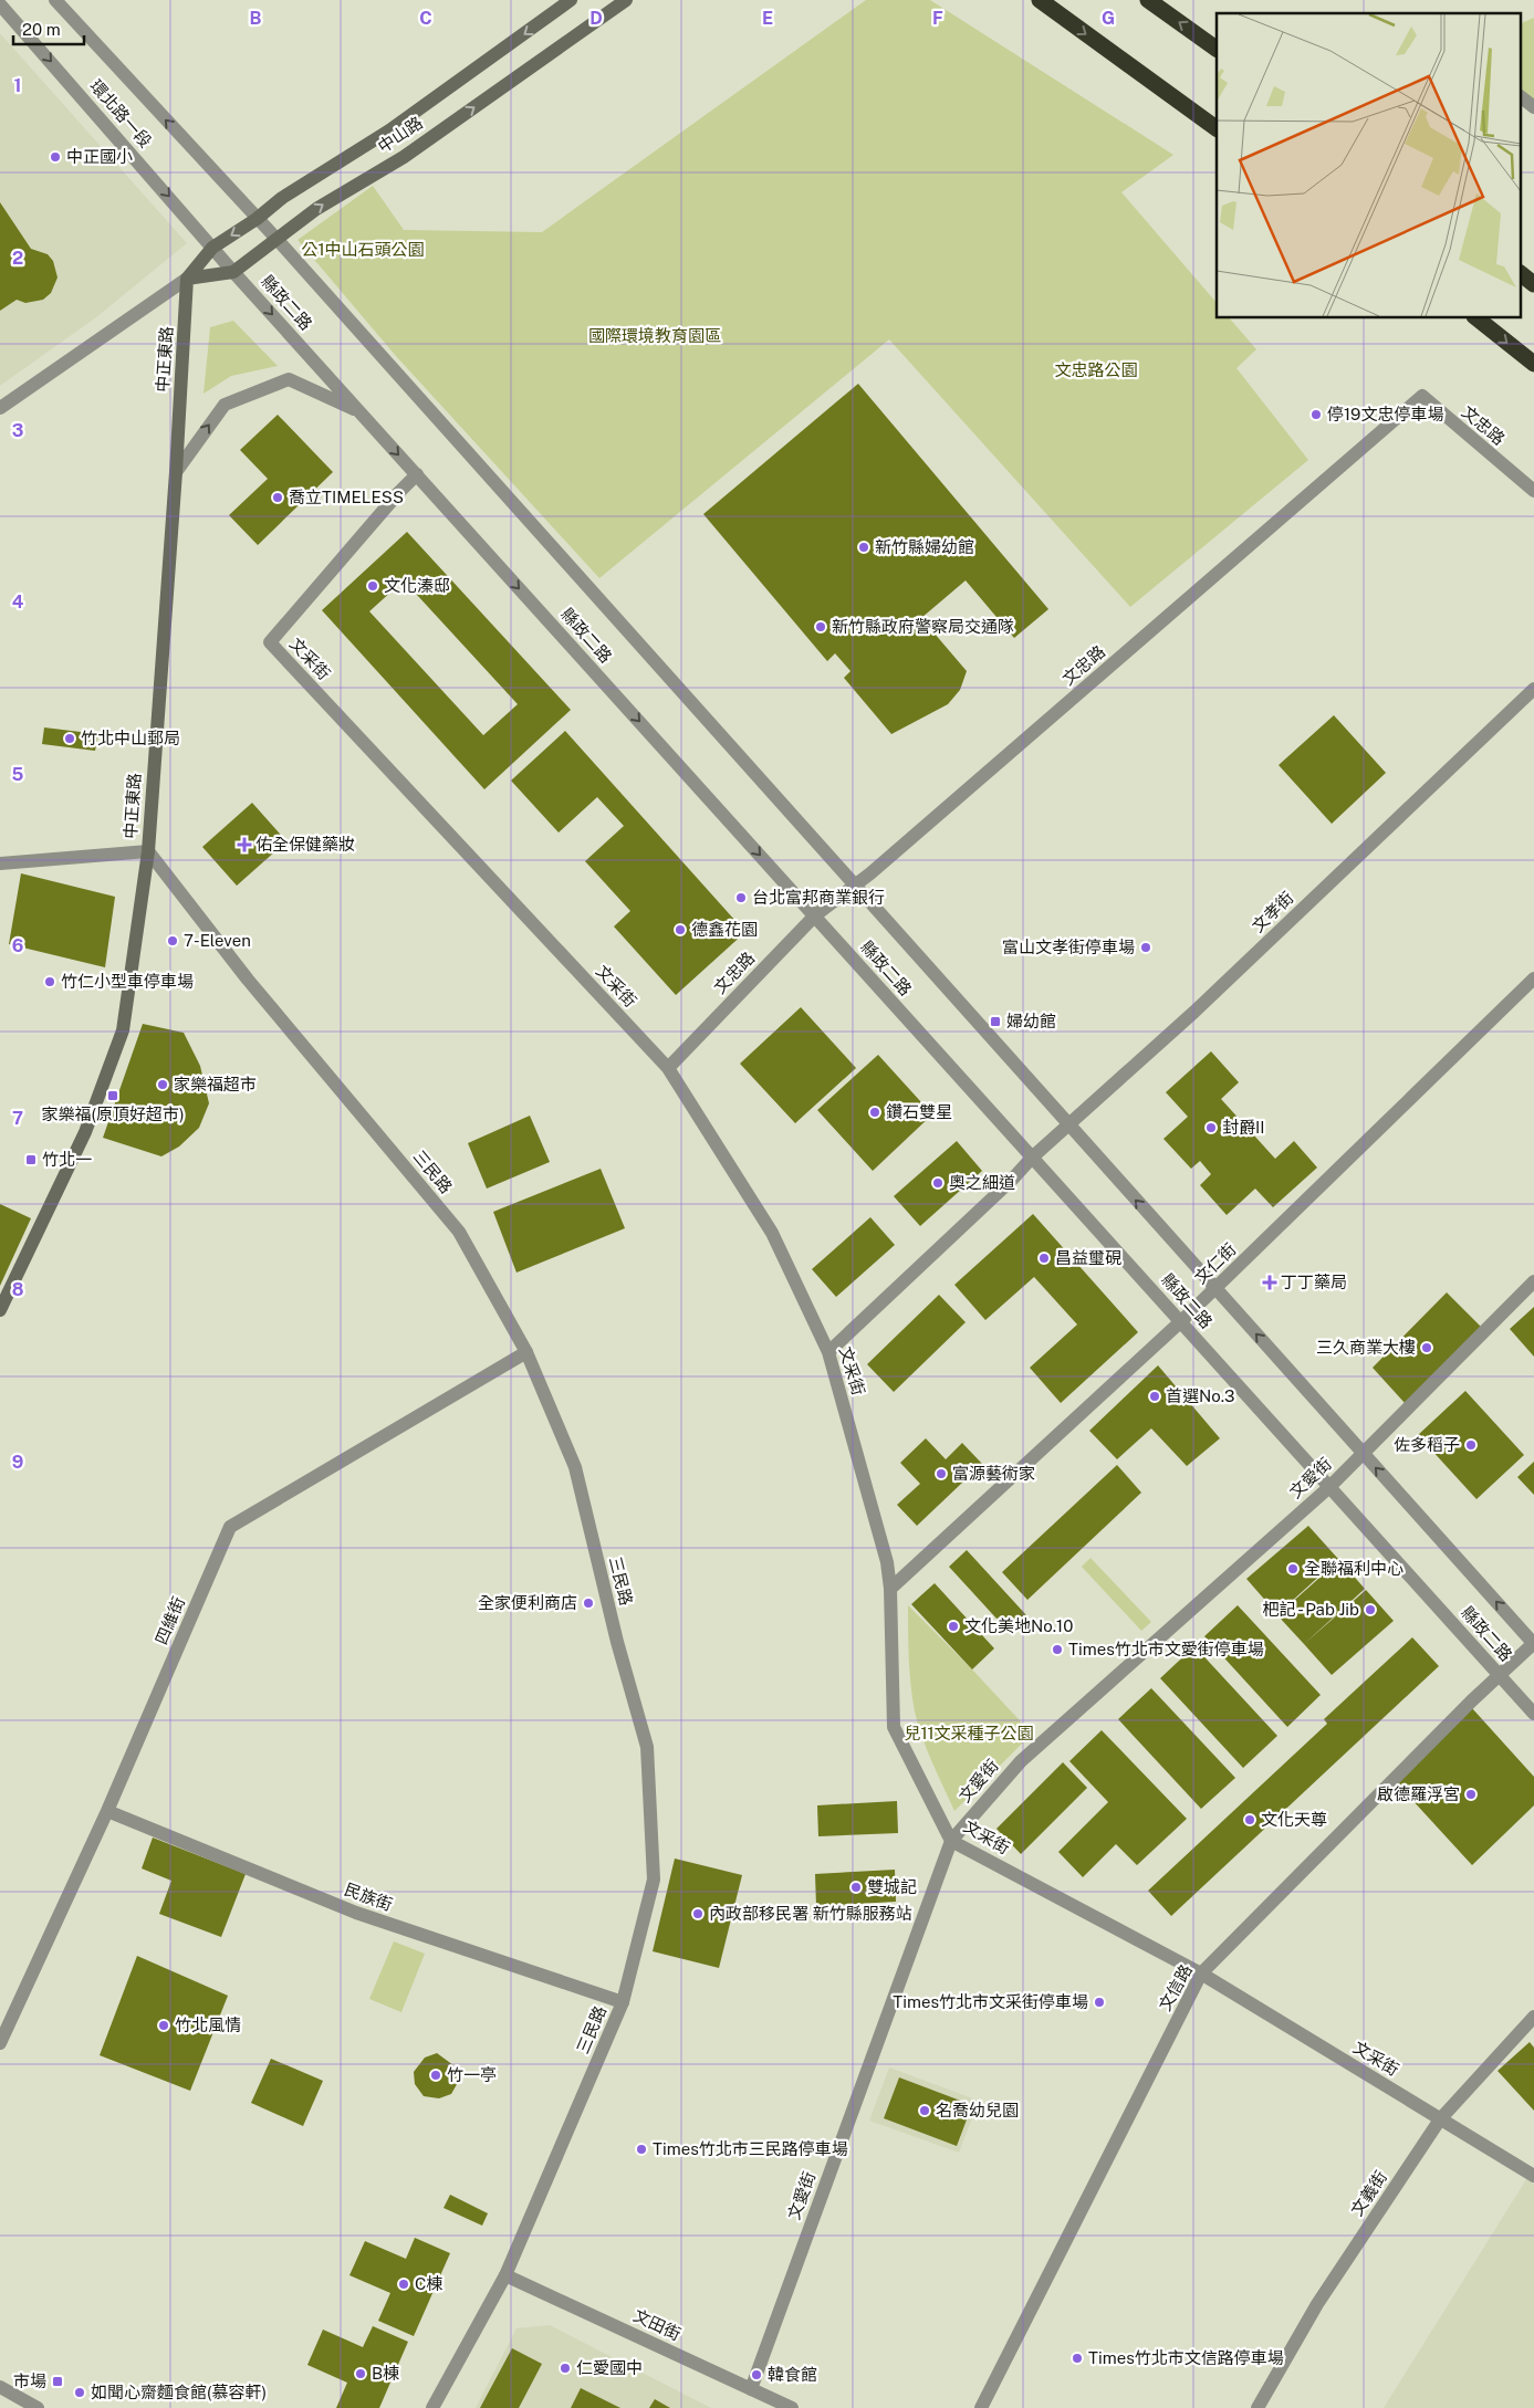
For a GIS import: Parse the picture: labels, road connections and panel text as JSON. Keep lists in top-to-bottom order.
{
  "streets": {
    "main road": ["中山路", "中正東路"],
    "street": [
      "環北路一段",
      "縣政二路",
      "文忠路",
      "文采街",
      "文孝街",
      "三民路",
      "文仁街",
      "文愛街",
      "四維街",
      "民族街",
      "文信路",
      "文義街",
      "文田街"
    ]
  },
  "crossings": [
    ["環北路一段", "中山路"],
    ["環北路一段", "縣政二路"],
    ["中山路", "縣政二路"],
    ["中山路", "中正東路"],
    ["縣政二路", "文忠路"],
    ["縣政二路", "文采街"],
    ["縣政二路", "文孝街"],
    ["縣政二路", "文仁街"],
    ["縣政二路", "文愛街"],
    ["縣政二路", "文信路"],
    ["中正東路", "三民路"],
    ["文忠路", "文采街"],
    ["文采街", "文孝街"],
    ["文采街", "文仁街"],
    ["文采街", "文愛街"],
    ["文采街", "文信路"],
    ["文采街", "文義街"],
    ["三民路", "四維街"],
    ["三民路", "民族街"],
    ["三民路", "文田街"],
    ["文愛街", "文田街"],
    ["四維街", "民族街"]
  ],
  "parks": [
    "公1中山石頭公園",
    "國際環境教育園區",
    "文忠路公園",
    "兒11文采種子公園"
  ],
  "places": {
    "other": [
      "中正國小",
      "停19文忠停車場",
      "喬立TIMELESS",
      "新竹縣婦幼館",
      "文化溱邸",
      "新竹縣政府警察局交通隊",
      "竹北中山郵局",
      "台北富邦商業銀行",
      "德鑫花園",
      "7-Eleven",
      "富山文孝街停車場",
      "竹仁小型車停車場",
      "家樂福超市",
      "鑽石雙星",
      "封爵II",
      "奧之細道",
      "昌益璽硯",
      "三久商業大樓",
      "首選No.3",
      "佐多稻子",
      "富源藝術家",
      "全聯福利中心",
      "全家便利商店",
      "杷記 - Pab Jib",
      "文化美地No.10",
      "Times竹北市文愛街停車場",
      "啟德羅浮宮",
      "文化天尊",
      "雙城記",
      "內政部移民署 新竹縣服務站",
      "Times竹北市文采街停車場",
      "竹北風情",
      "竹一亭",
      "名喬幼兒園",
      "Times竹北市三民路停車場",
      "C棟",
      "Times竹北市文信路停車場",
      "仁愛國中",
      "B棟",
      "韓食館",
      "如聞心齋麵食館(慕容軒)"
    ],
    "health": ["佑全保健藥妝", "丁丁藥局"],
    "transit": [
      "婦幼館",
      "家樂福(原頂好超市)",
      "竹北一",
      "市場"
    ]
  },
  "scale_bar": "20 m",
  "grid": {
    "columns": [
      "B",
      "C",
      "D",
      "E",
      "F",
      "G"
    ],
    "rows": [
      "1",
      "2",
      "3",
      "4",
      "5",
      "6",
      "7",
      "8",
      "9"
    ]
  }
}
